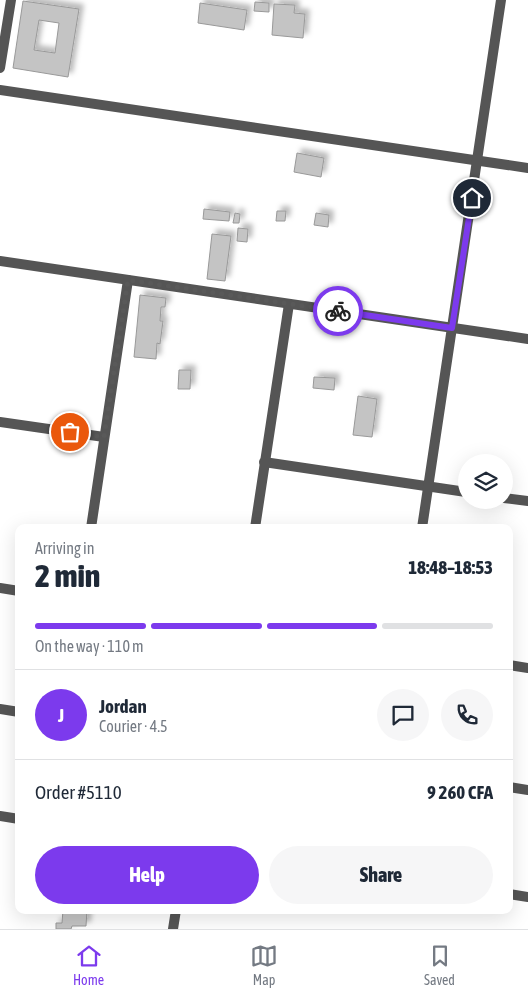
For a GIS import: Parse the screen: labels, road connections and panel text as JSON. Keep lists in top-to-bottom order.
{
  "page": {
    "heading": ["2 min", "Arriving in", "18:48–18:53"],
    "panel": [
      "Jordan",
      "Courier · 4.5",
      "Order #5110",
      "9 260 CFA"
    ],
    "bar": "On the way · 110 m",
    "round": "J",
    "buttons": ["Help", "Share"],
    "tabs": ["Home", "Map", "Saved"]
  }
}
